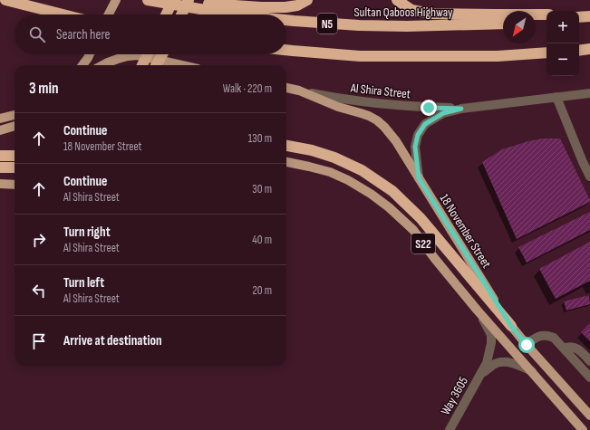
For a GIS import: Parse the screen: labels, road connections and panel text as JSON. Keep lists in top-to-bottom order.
{
  "streets": {
    "highway": ["Sultan Qaboos Highway", "N5"],
    "main road": ["18 November Street", "S22"],
    "street": ["Al Shira Street", "Way 3605"]
  },
  "crossings": [
    ["Al Shira Street", "18 November Street"],
    ["S22", "Way 3605"]
  ],
  "north": "bottom left",
  "page": {
    "map_buttons": ["+", "−"],
    "search": "Search here",
    "heading": ["3 min", "Walk · 220 m"],
    "list": [
      ["Continue", "18 November Street", "130 m"],
      ["Continue", "Al Shira Street", "30 m"],
      ["Turn right", "Al Shira Street", "40 m"],
      ["Turn left", "Al Shira Street", "20 m"],
      "Arrive at destination"
    ]
  }
}
